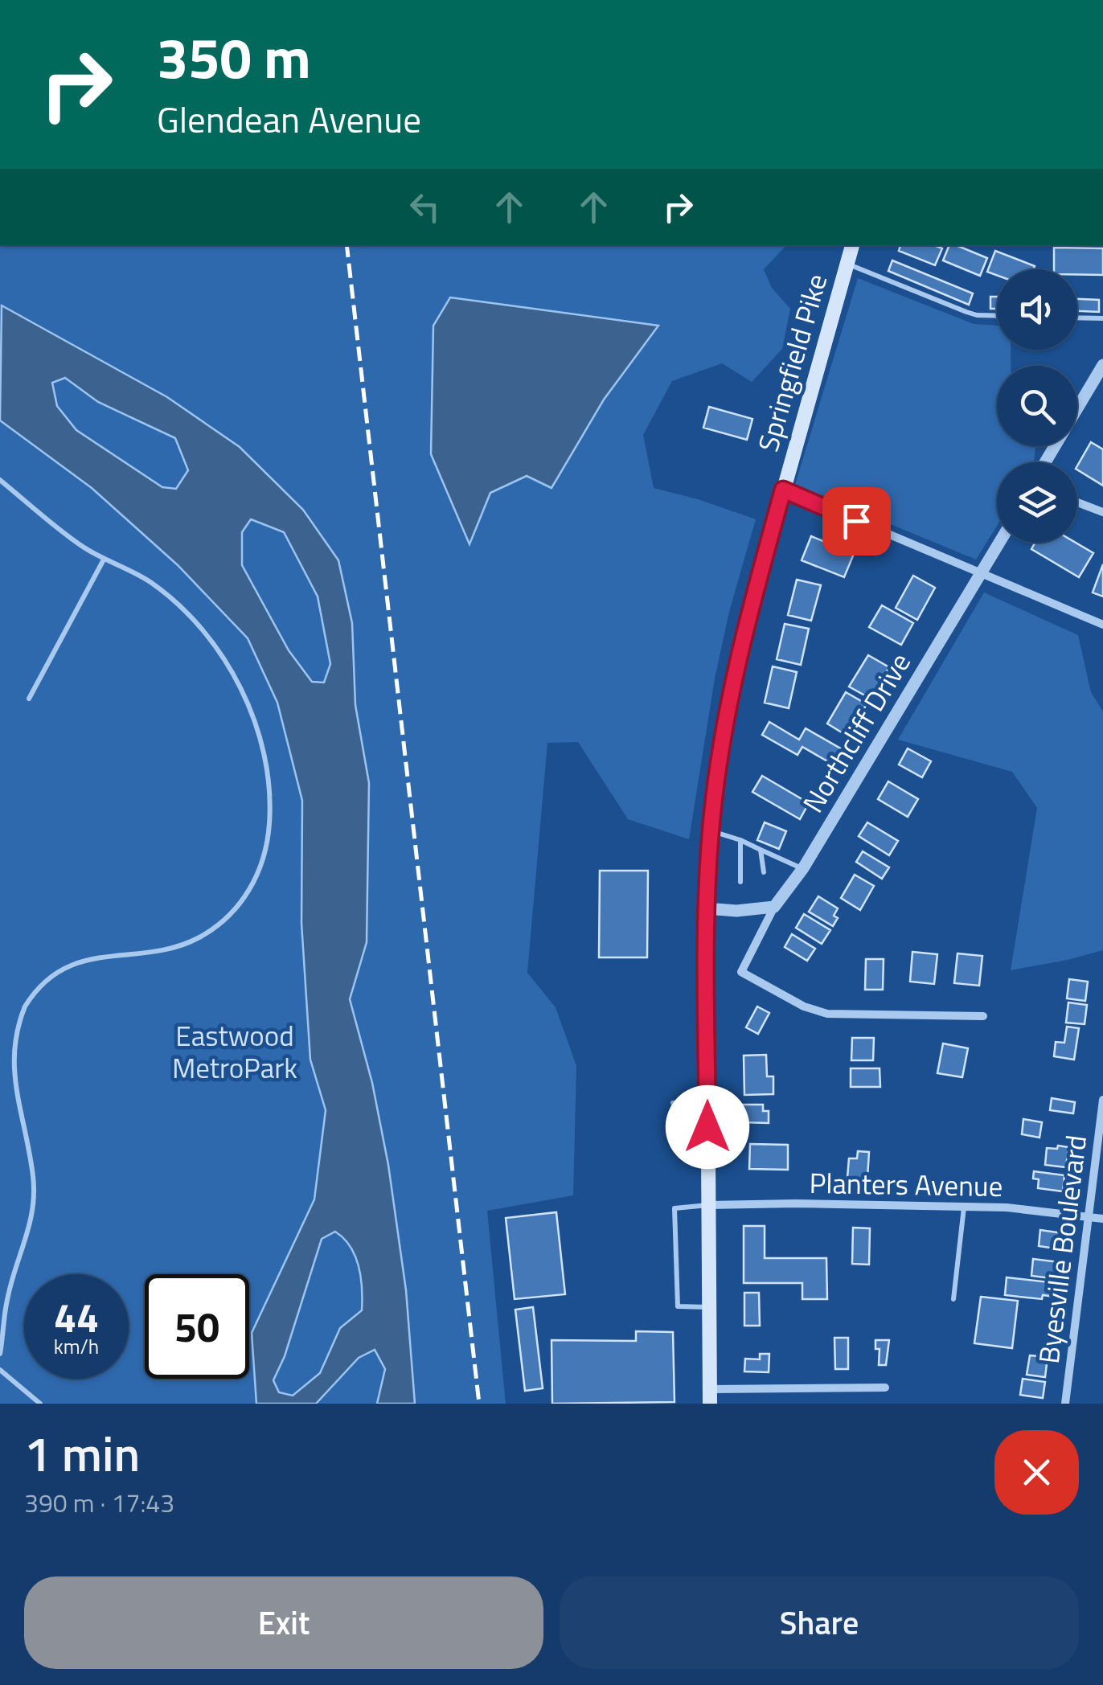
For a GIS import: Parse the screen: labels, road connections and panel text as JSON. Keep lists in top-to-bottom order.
{
  "streets": {
    "main road": ["Springfield Pike"],
    "street": ["Northcliff Drive", "Planters Avenue", "Byesville Boulevard"]
  },
  "crossings": [
    ["Springfield Pike", "Planters Avenue"],
    ["Planters Avenue", "Byesville Boulevard"]
  ],
  "parks": ["Eastwood MetroPark"],
  "page": {
    "turn": ["350 m", "Glendean Avenue"],
    "speed": "44 km/h",
    "limit": "50",
    "heading": ["1 min", "390 m · 17:43"],
    "buttons": ["Exit", "Share"]
  }
}
